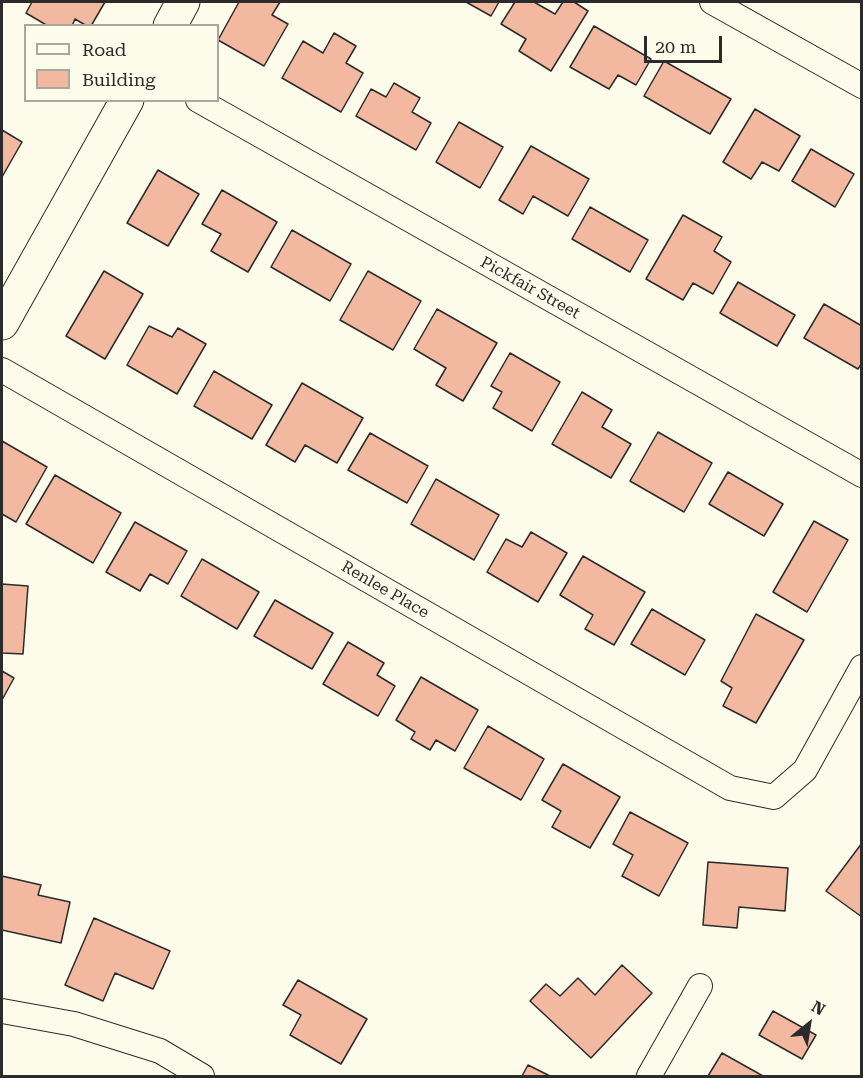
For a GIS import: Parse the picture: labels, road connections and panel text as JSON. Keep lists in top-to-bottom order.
{
  "streets": {
    "street": ["Pickfair Street", "Renlee Place"]
  },
  "legend": ["Road", "Building"],
  "scale_bar": "20 m",
  "north": "top right"
}
